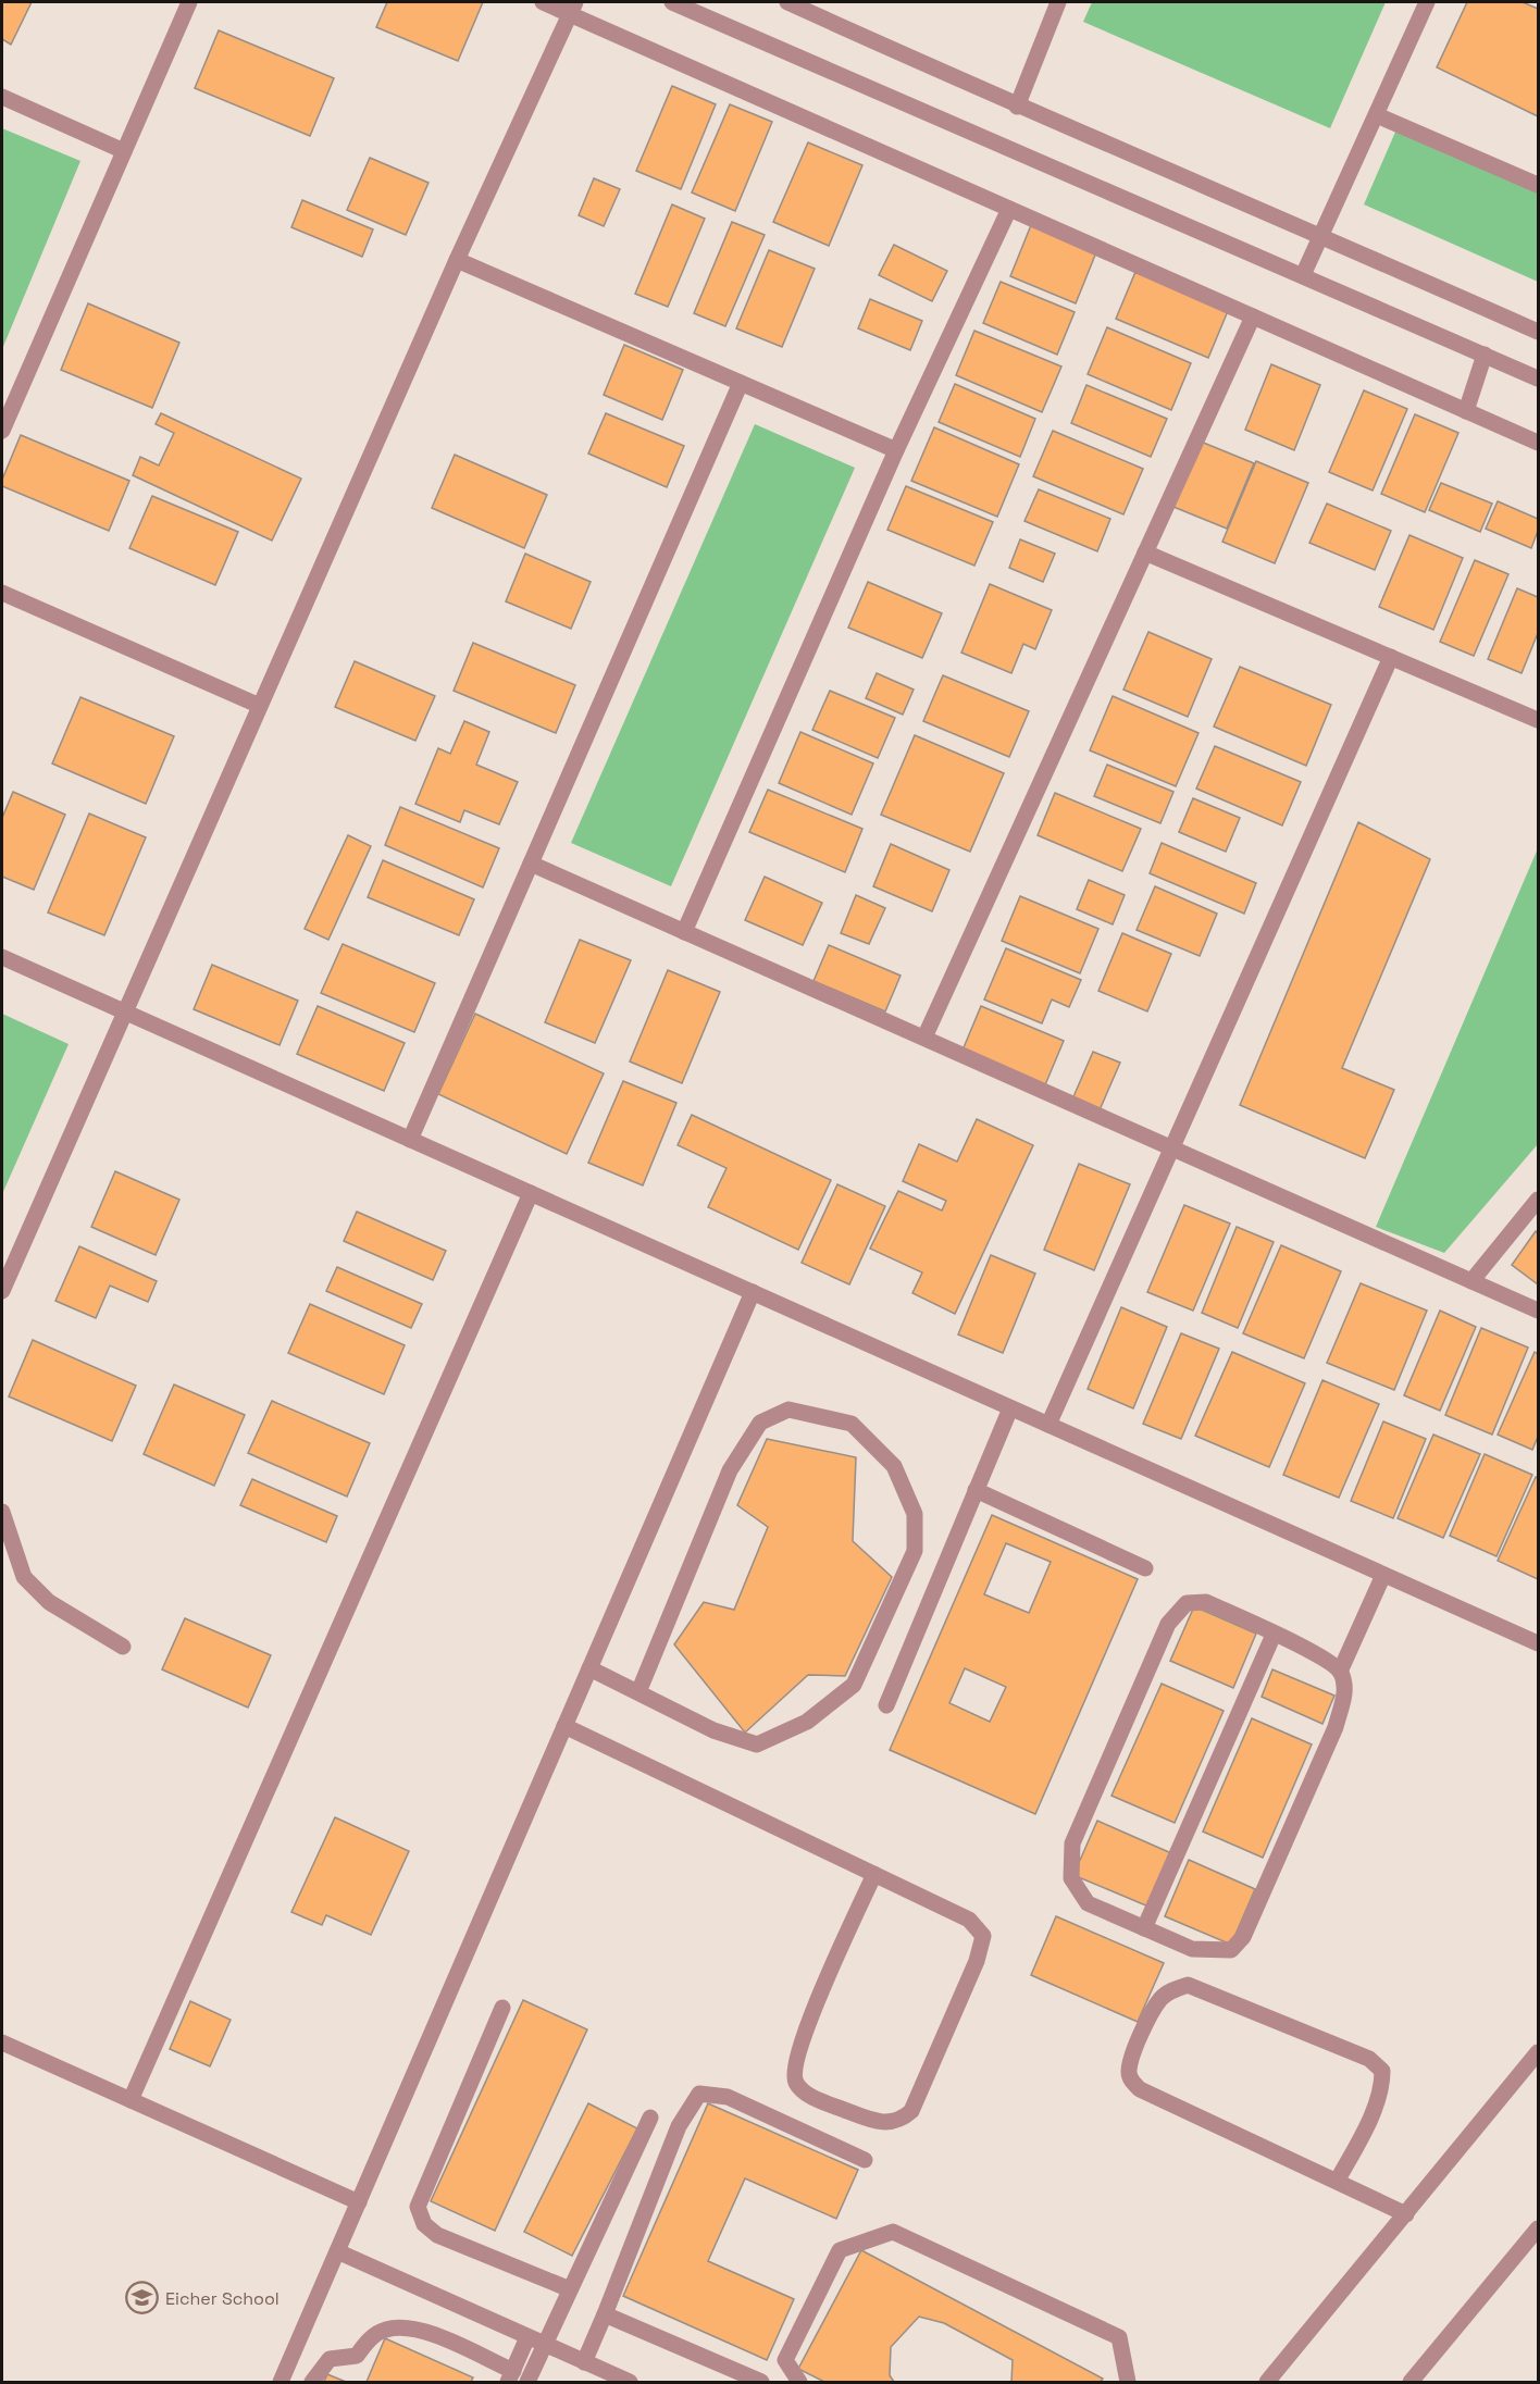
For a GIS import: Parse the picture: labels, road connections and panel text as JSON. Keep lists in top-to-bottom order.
{
  "places": {
    "school or university": ["Eicher School"]
  }
}
